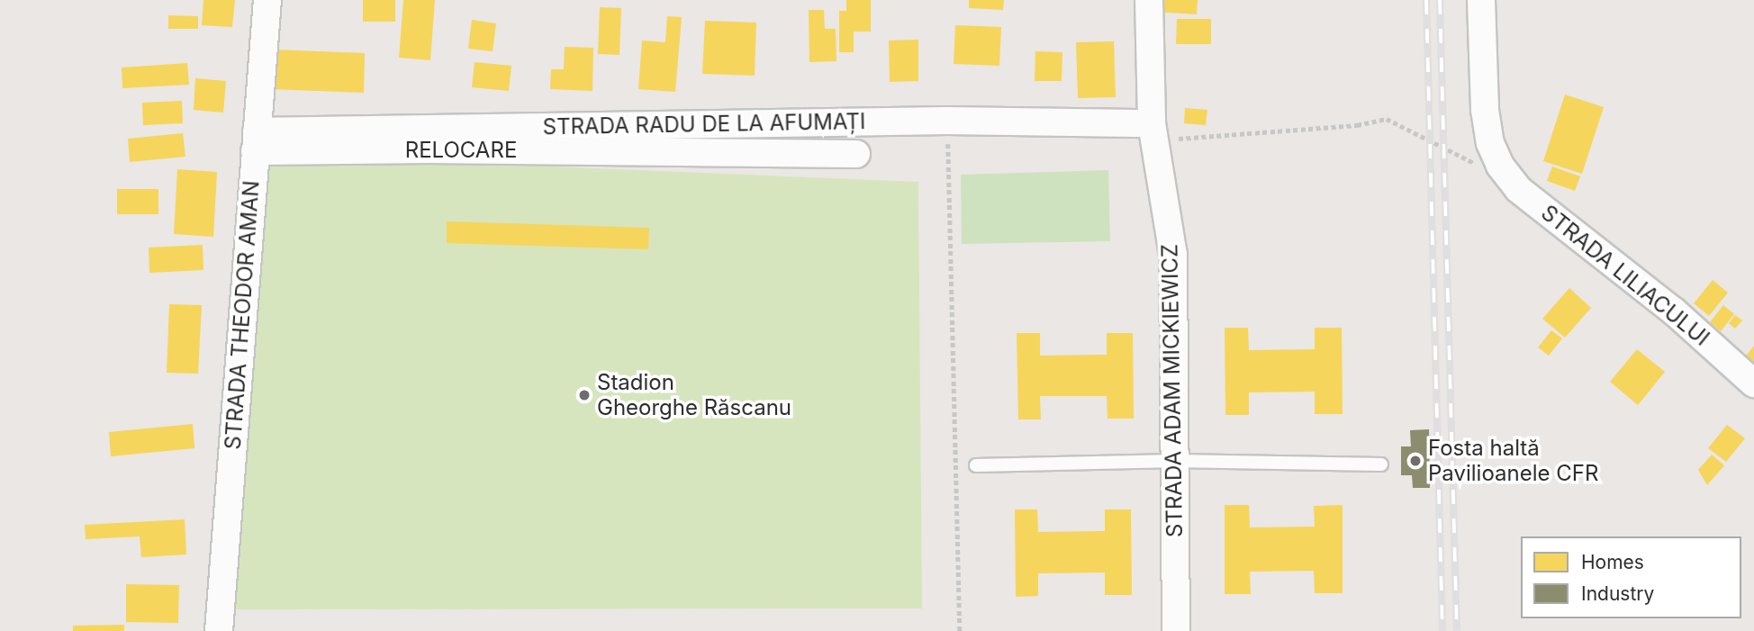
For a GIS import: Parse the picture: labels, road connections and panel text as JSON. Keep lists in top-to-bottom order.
{
  "streets": {
    "street": [
      "STRADA RADU DE LA AFUMAȚI",
      "RELOCARE",
      "STRADA LILIACULUI",
      "STRADA THEODOR AMAN",
      "STRADA ADAM MICKIEWICZ"
    ]
  },
  "crossings": [
    ["STRADA RADU DE LA AFUMAȚI", "RELOCARE"],
    ["STRADA RADU DE LA AFUMAȚI", "STRADA THEODOR AMAN"],
    ["STRADA RADU DE LA AFUMAȚI", "STRADA ADAM MICKIEWICZ"],
    ["RELOCARE", "STRADA THEODOR AMAN"]
  ],
  "places": ["Stadion Gheorghe Răscanu", "Fosta haltă Pavilioanele CFR"],
  "legend": ["Homes", "Industry"]
}
